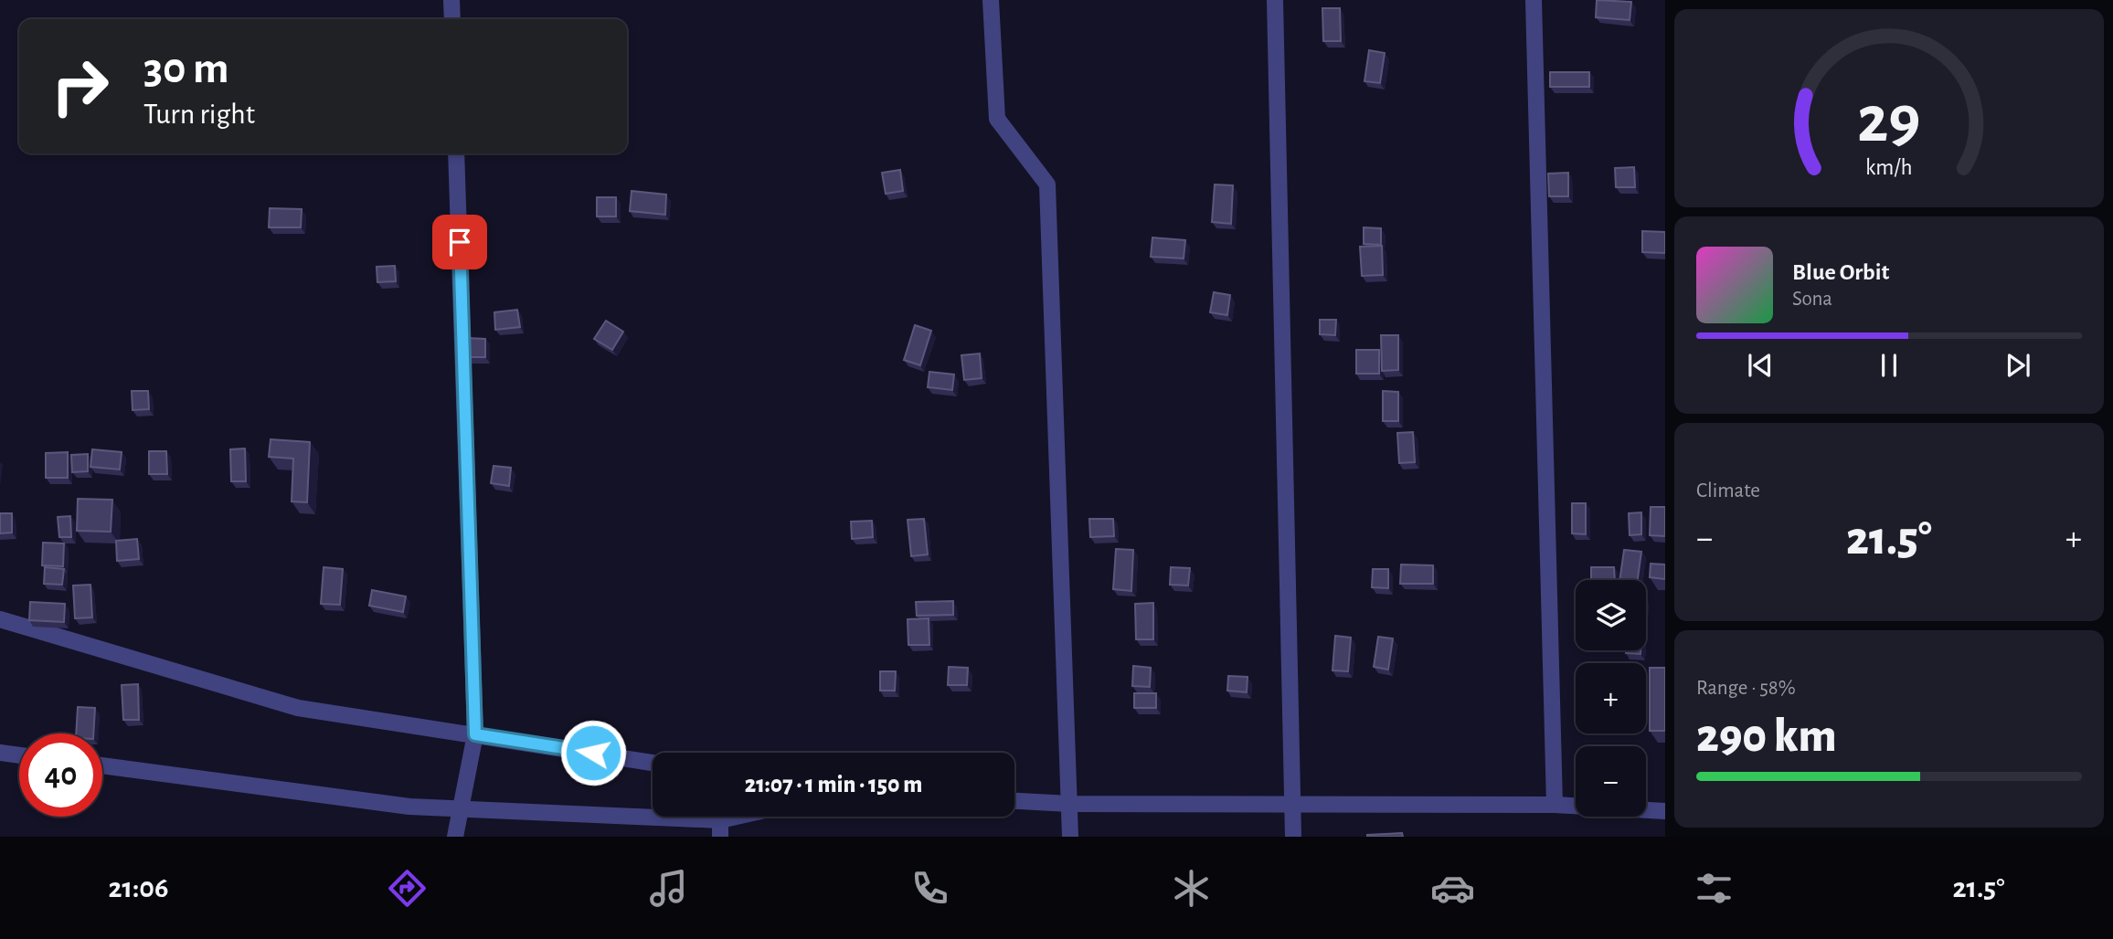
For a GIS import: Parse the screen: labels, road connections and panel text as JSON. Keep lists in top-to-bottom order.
{
  "page": {
    "turn": ["30 m", "Turn right"],
    "song": ["Blue Orbit", "Sona"],
    "tile": [
      "Climate",
      ["Range · 58%", "290 km"]
    ],
    "heat": ["−", "21.5°", "+"],
    "map_buttons": ["+", "−"],
    "limit": "40",
    "trip": "21:07 · 1 min · 150 m",
    "tabs": ["21:06", "21.5°"],
    "gauge": ["29", "km/h"]
  }
}
